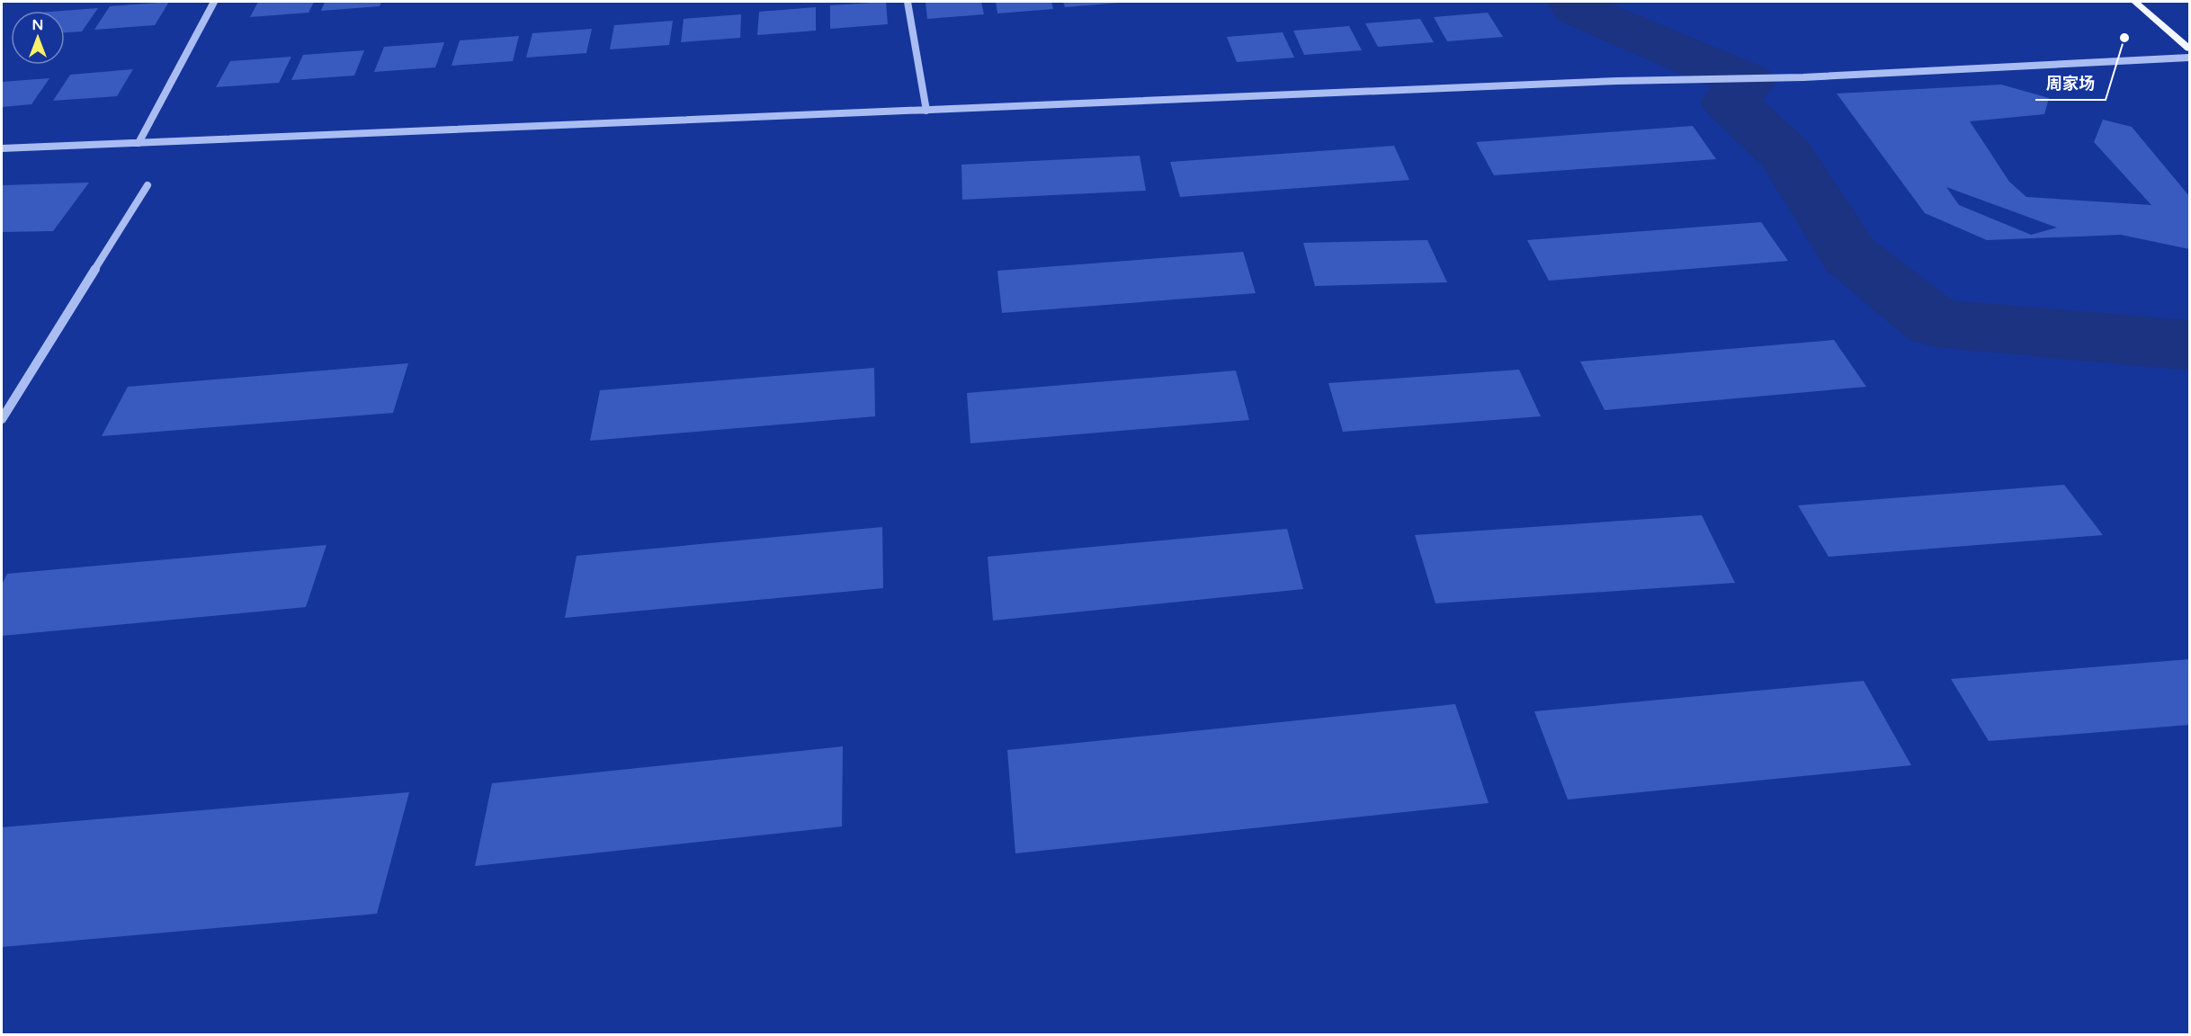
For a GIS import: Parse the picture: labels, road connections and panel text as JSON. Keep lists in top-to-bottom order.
{
  "places": ["周家场"],
  "north": "top"
}
